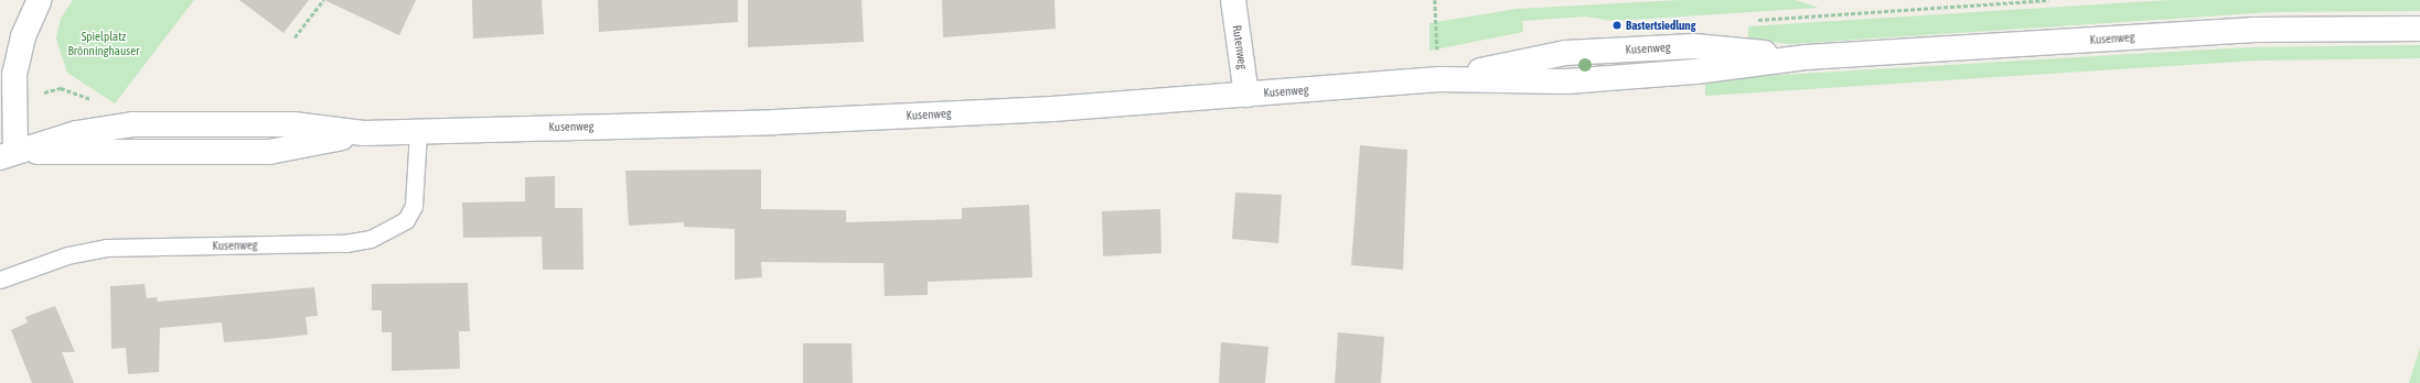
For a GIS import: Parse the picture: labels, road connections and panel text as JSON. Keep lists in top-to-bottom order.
{
  "streets": {
    "street": ["Kusenweg", "Rutenweg"]
  },
  "crossings": [
    ["Kusenweg", "Rutenweg"]
  ],
  "parks": ["Spielplatz Brönninghauser"],
  "places": ["Bastertsiedlung"]
}
